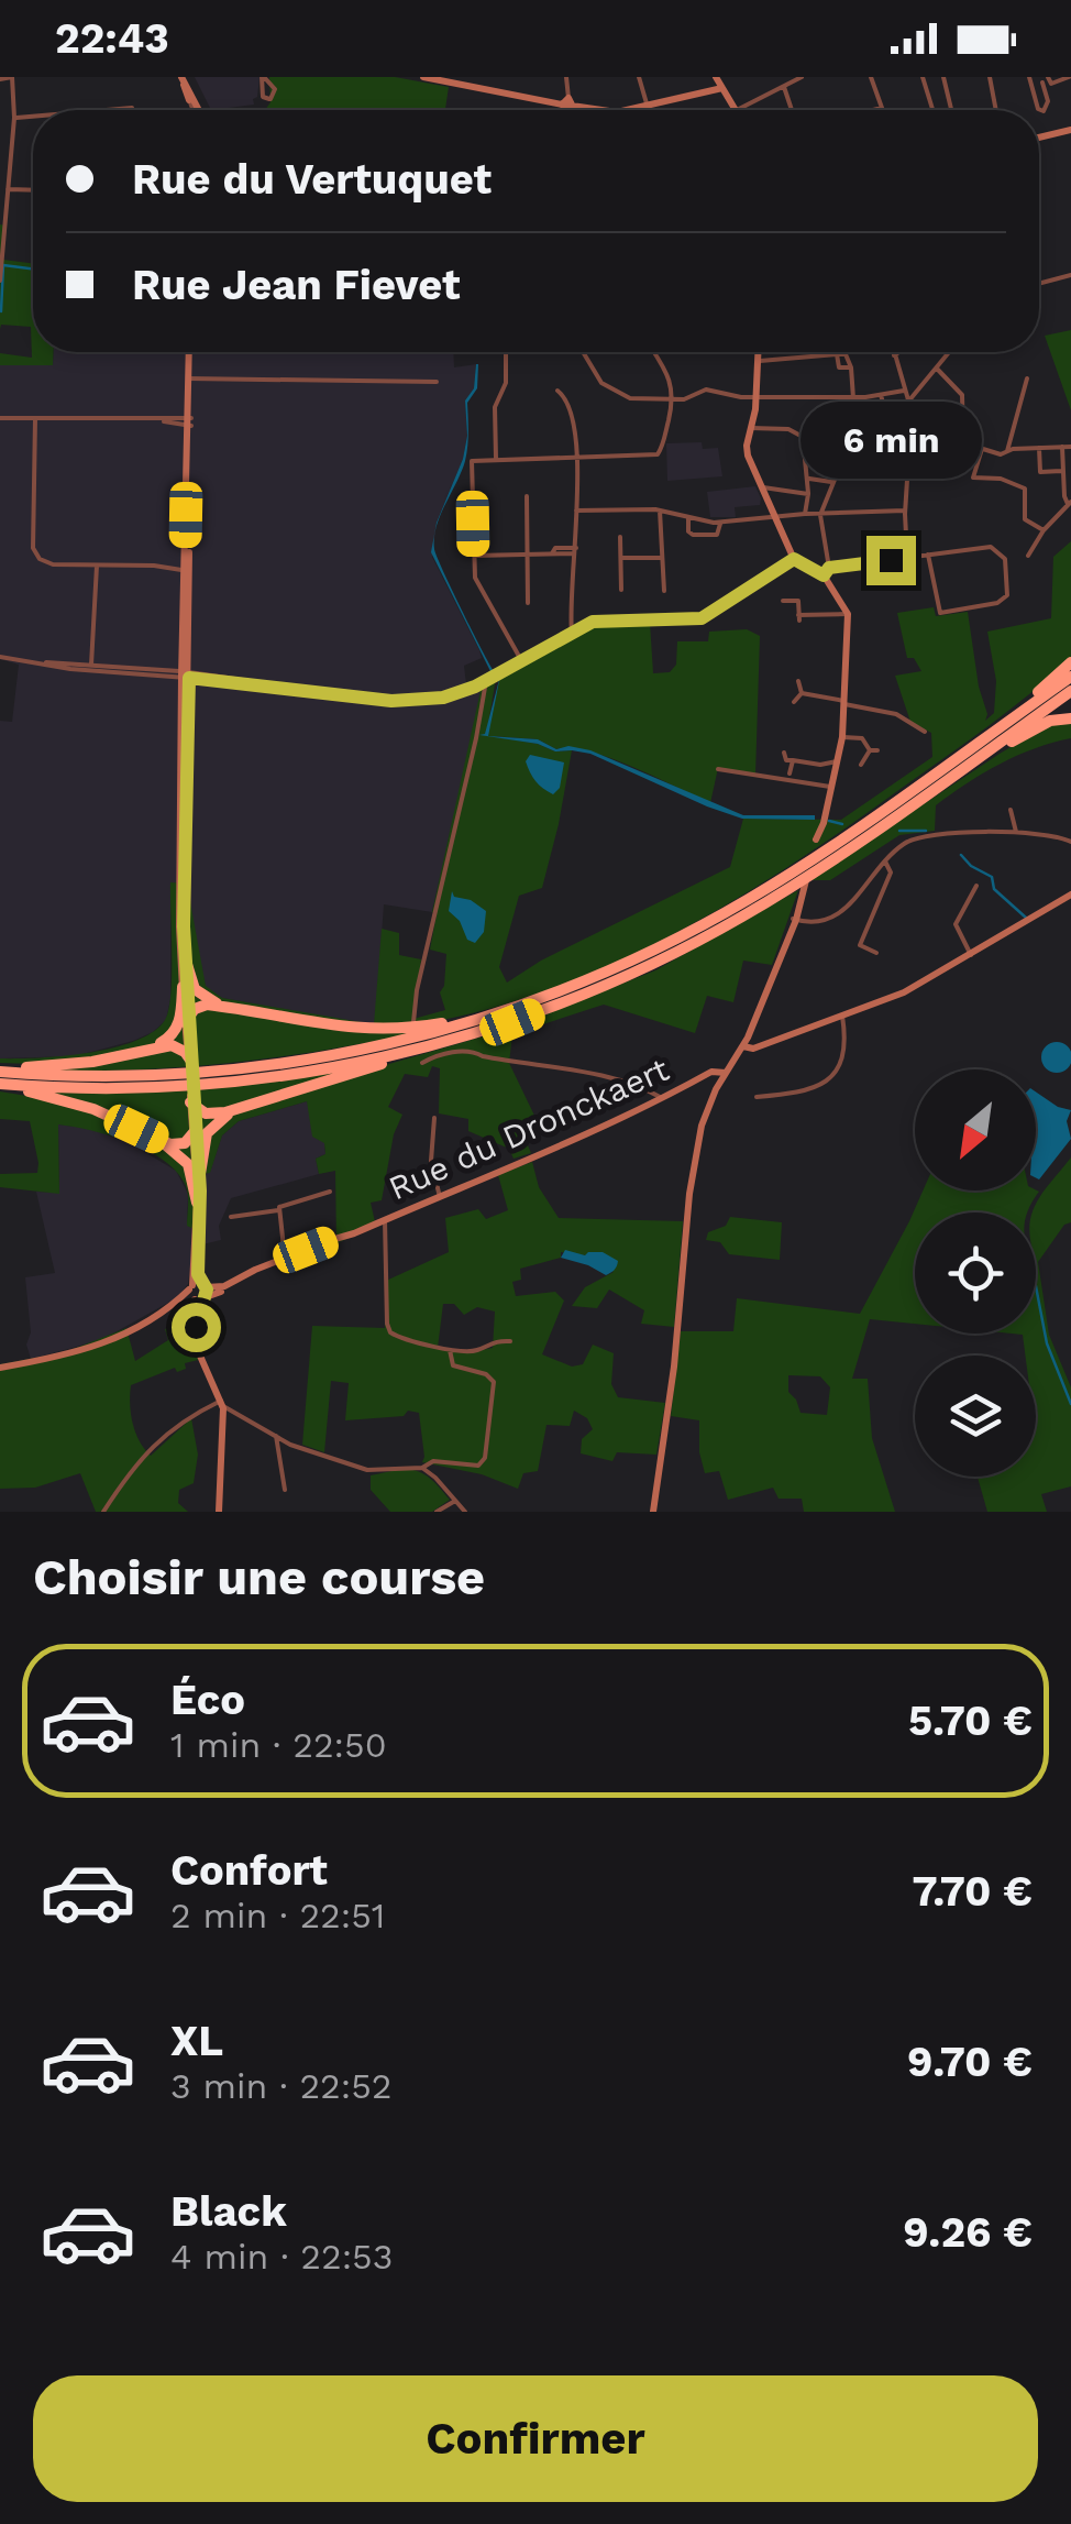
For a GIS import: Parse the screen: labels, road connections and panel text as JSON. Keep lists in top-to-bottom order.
{
  "streets": {
    "main road": ["Rue du Dronckaert"]
  },
  "north": "bottom left",
  "page": {
    "status": "22:43",
    "banner": ["Rue du Vertuquet", "Rue Jean Fievet"],
    "bubble": "6 min",
    "heading": "Choisir une course",
    "list": [
      {
        "name": "Éco",
        "note": "1 min · 22:50",
        "value": "5.70 €"
      },
      {
        "name": "Confort",
        "note": "2 min · 22:51",
        "value": "7.70 €"
      },
      {
        "name": "XL",
        "note": "3 min · 22:52",
        "value": "9.70 €"
      },
      {
        "name": "Black",
        "note": "4 min · 22:53",
        "value": "9.26 €"
      }
    ],
    "buttons": "Confirmer"
  }
}
